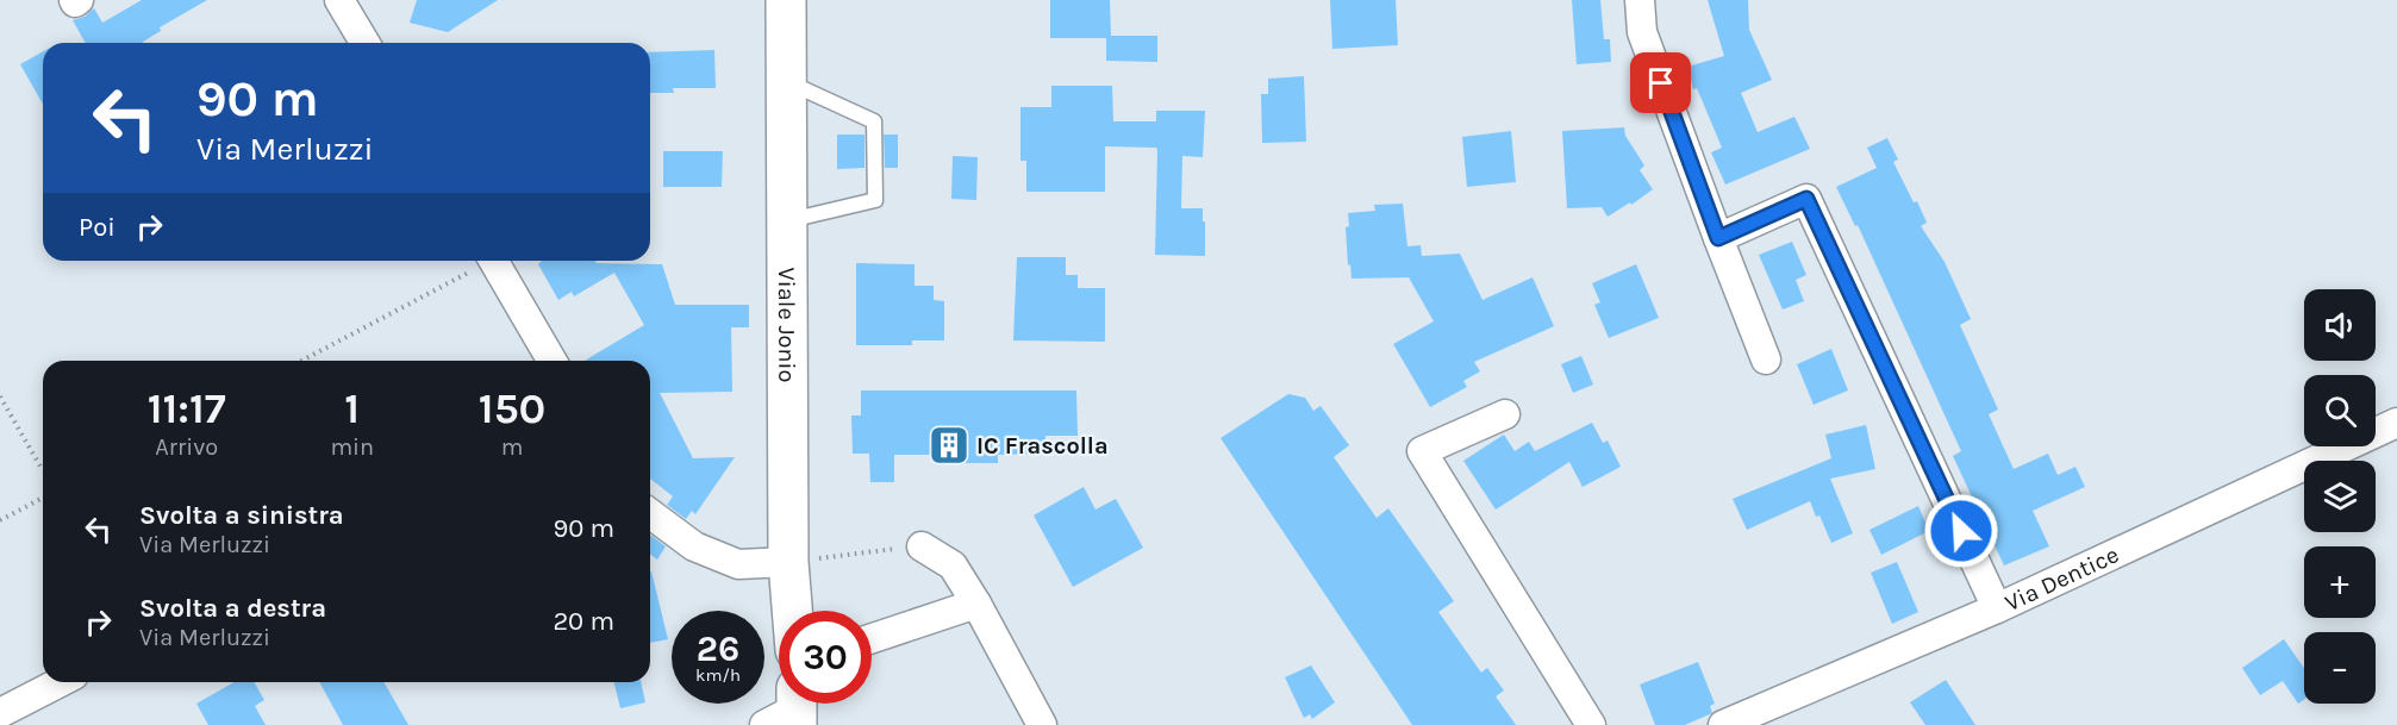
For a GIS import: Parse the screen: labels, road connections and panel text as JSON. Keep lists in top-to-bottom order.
{
  "streets": {
    "street": ["Viale Jonio", "Via Dentice"]
  },
  "places": {
    "building": ["IC Frascolla"]
  },
  "page": {
    "turn": ["90 m", "Via Merluzzi"],
    "then": "Poi",
    "map_buttons": ["+", "−"],
    "eta": [
      "11:17",
      "Arrivo",
      "1",
      "min",
      "150",
      "m"
    ],
    "list": [
      {
        "name": "Svolta a sinistra",
        "note": "Via Merluzzi",
        "value": "90 m"
      },
      {
        "name": "Svolta a destra",
        "note": "Via Merluzzi",
        "value": "20 m"
      }
    ],
    "speed": "26 km/h",
    "limit": "30"
  }
}
